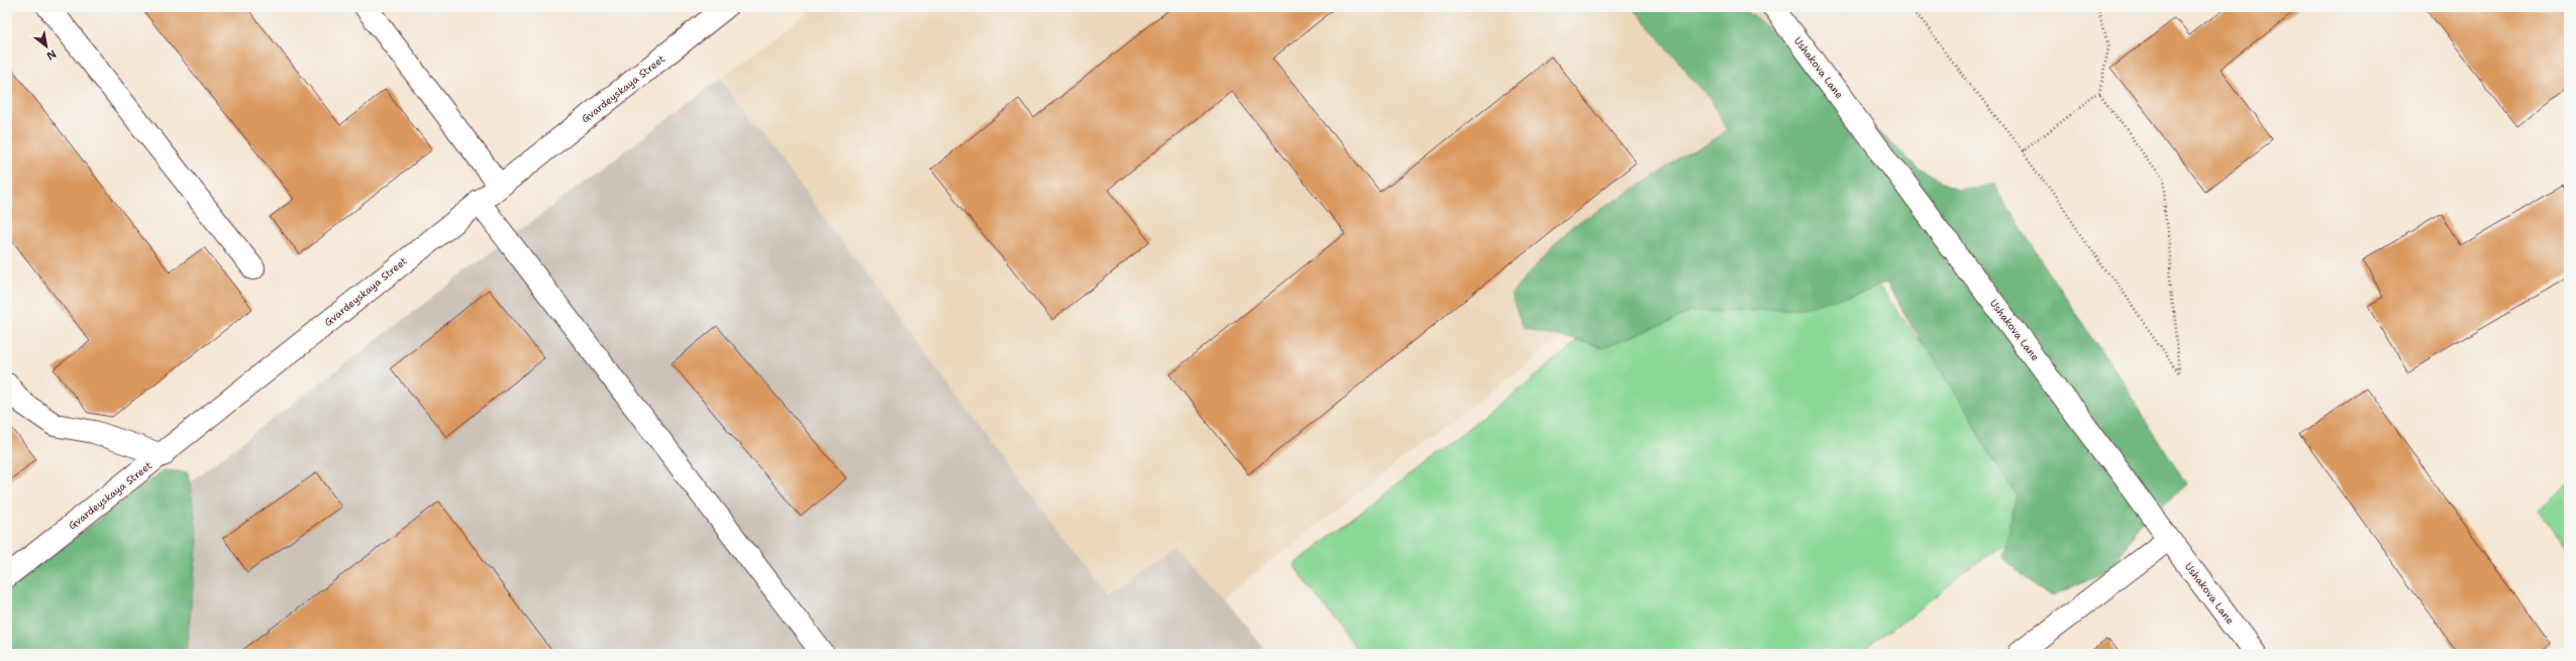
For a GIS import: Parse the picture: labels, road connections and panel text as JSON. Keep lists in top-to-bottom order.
{
  "streets": {
    "street": ["Ushakova Lane", "Gvardeyskaya Street"]
  },
  "north": "bottom right"
}
